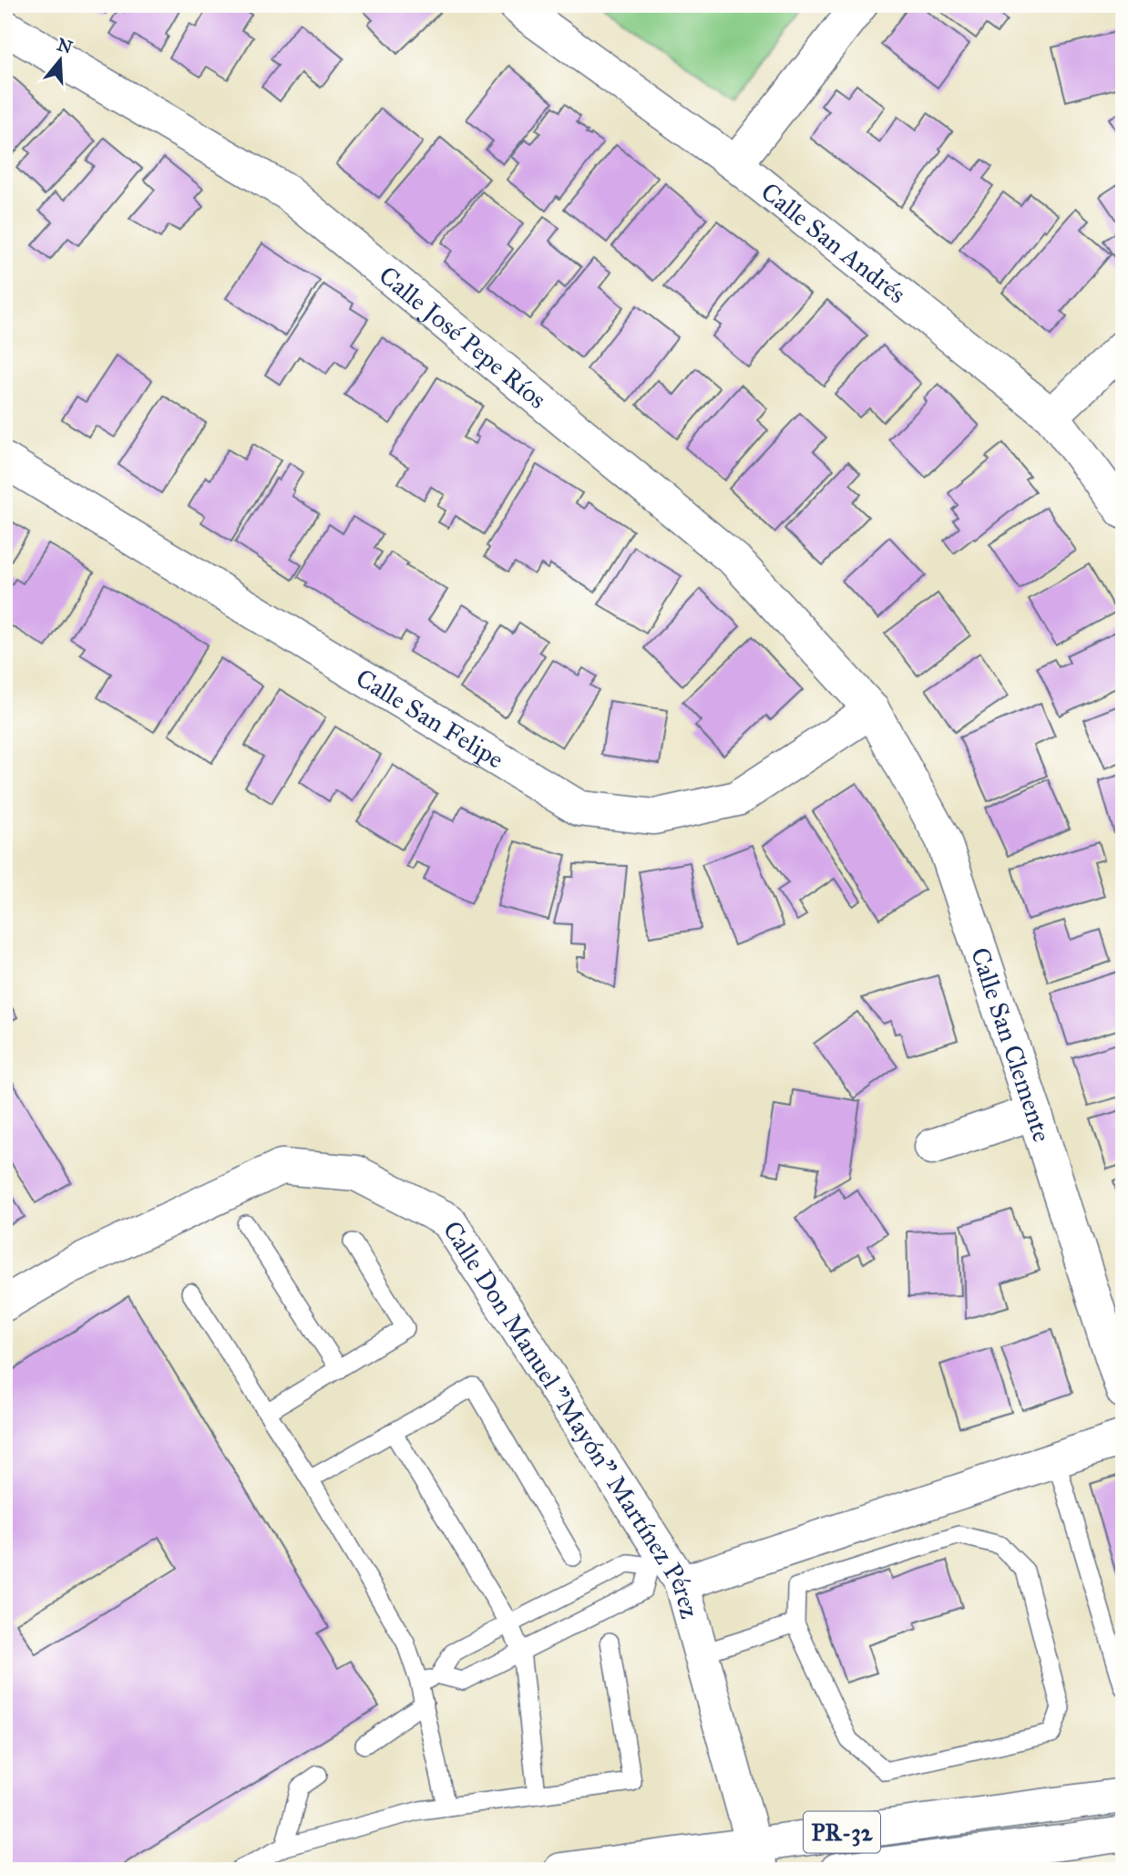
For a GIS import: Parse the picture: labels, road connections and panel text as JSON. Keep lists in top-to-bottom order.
{
  "streets": {
    "street": [
      "Calle San Andrés",
      "Calle José Pepe Ríos",
      "Calle San Felipe",
      "Calle San Clemente",
      "Calle Don Manuel \"Mayón\" Martínez Pérez",
      "PR-32"
    ]
  },
  "crossings": [
    ["Calle José Pepe Ríos", "Calle San Felipe"],
    ["Calle José Pepe Ríos", "Calle San Clemente"],
    ["Calle San Felipe", "Calle San Clemente"],
    ["Calle Don Manuel \"Mayón\" Martínez Pérez", "PR-32"]
  ],
  "north": "top"
}
